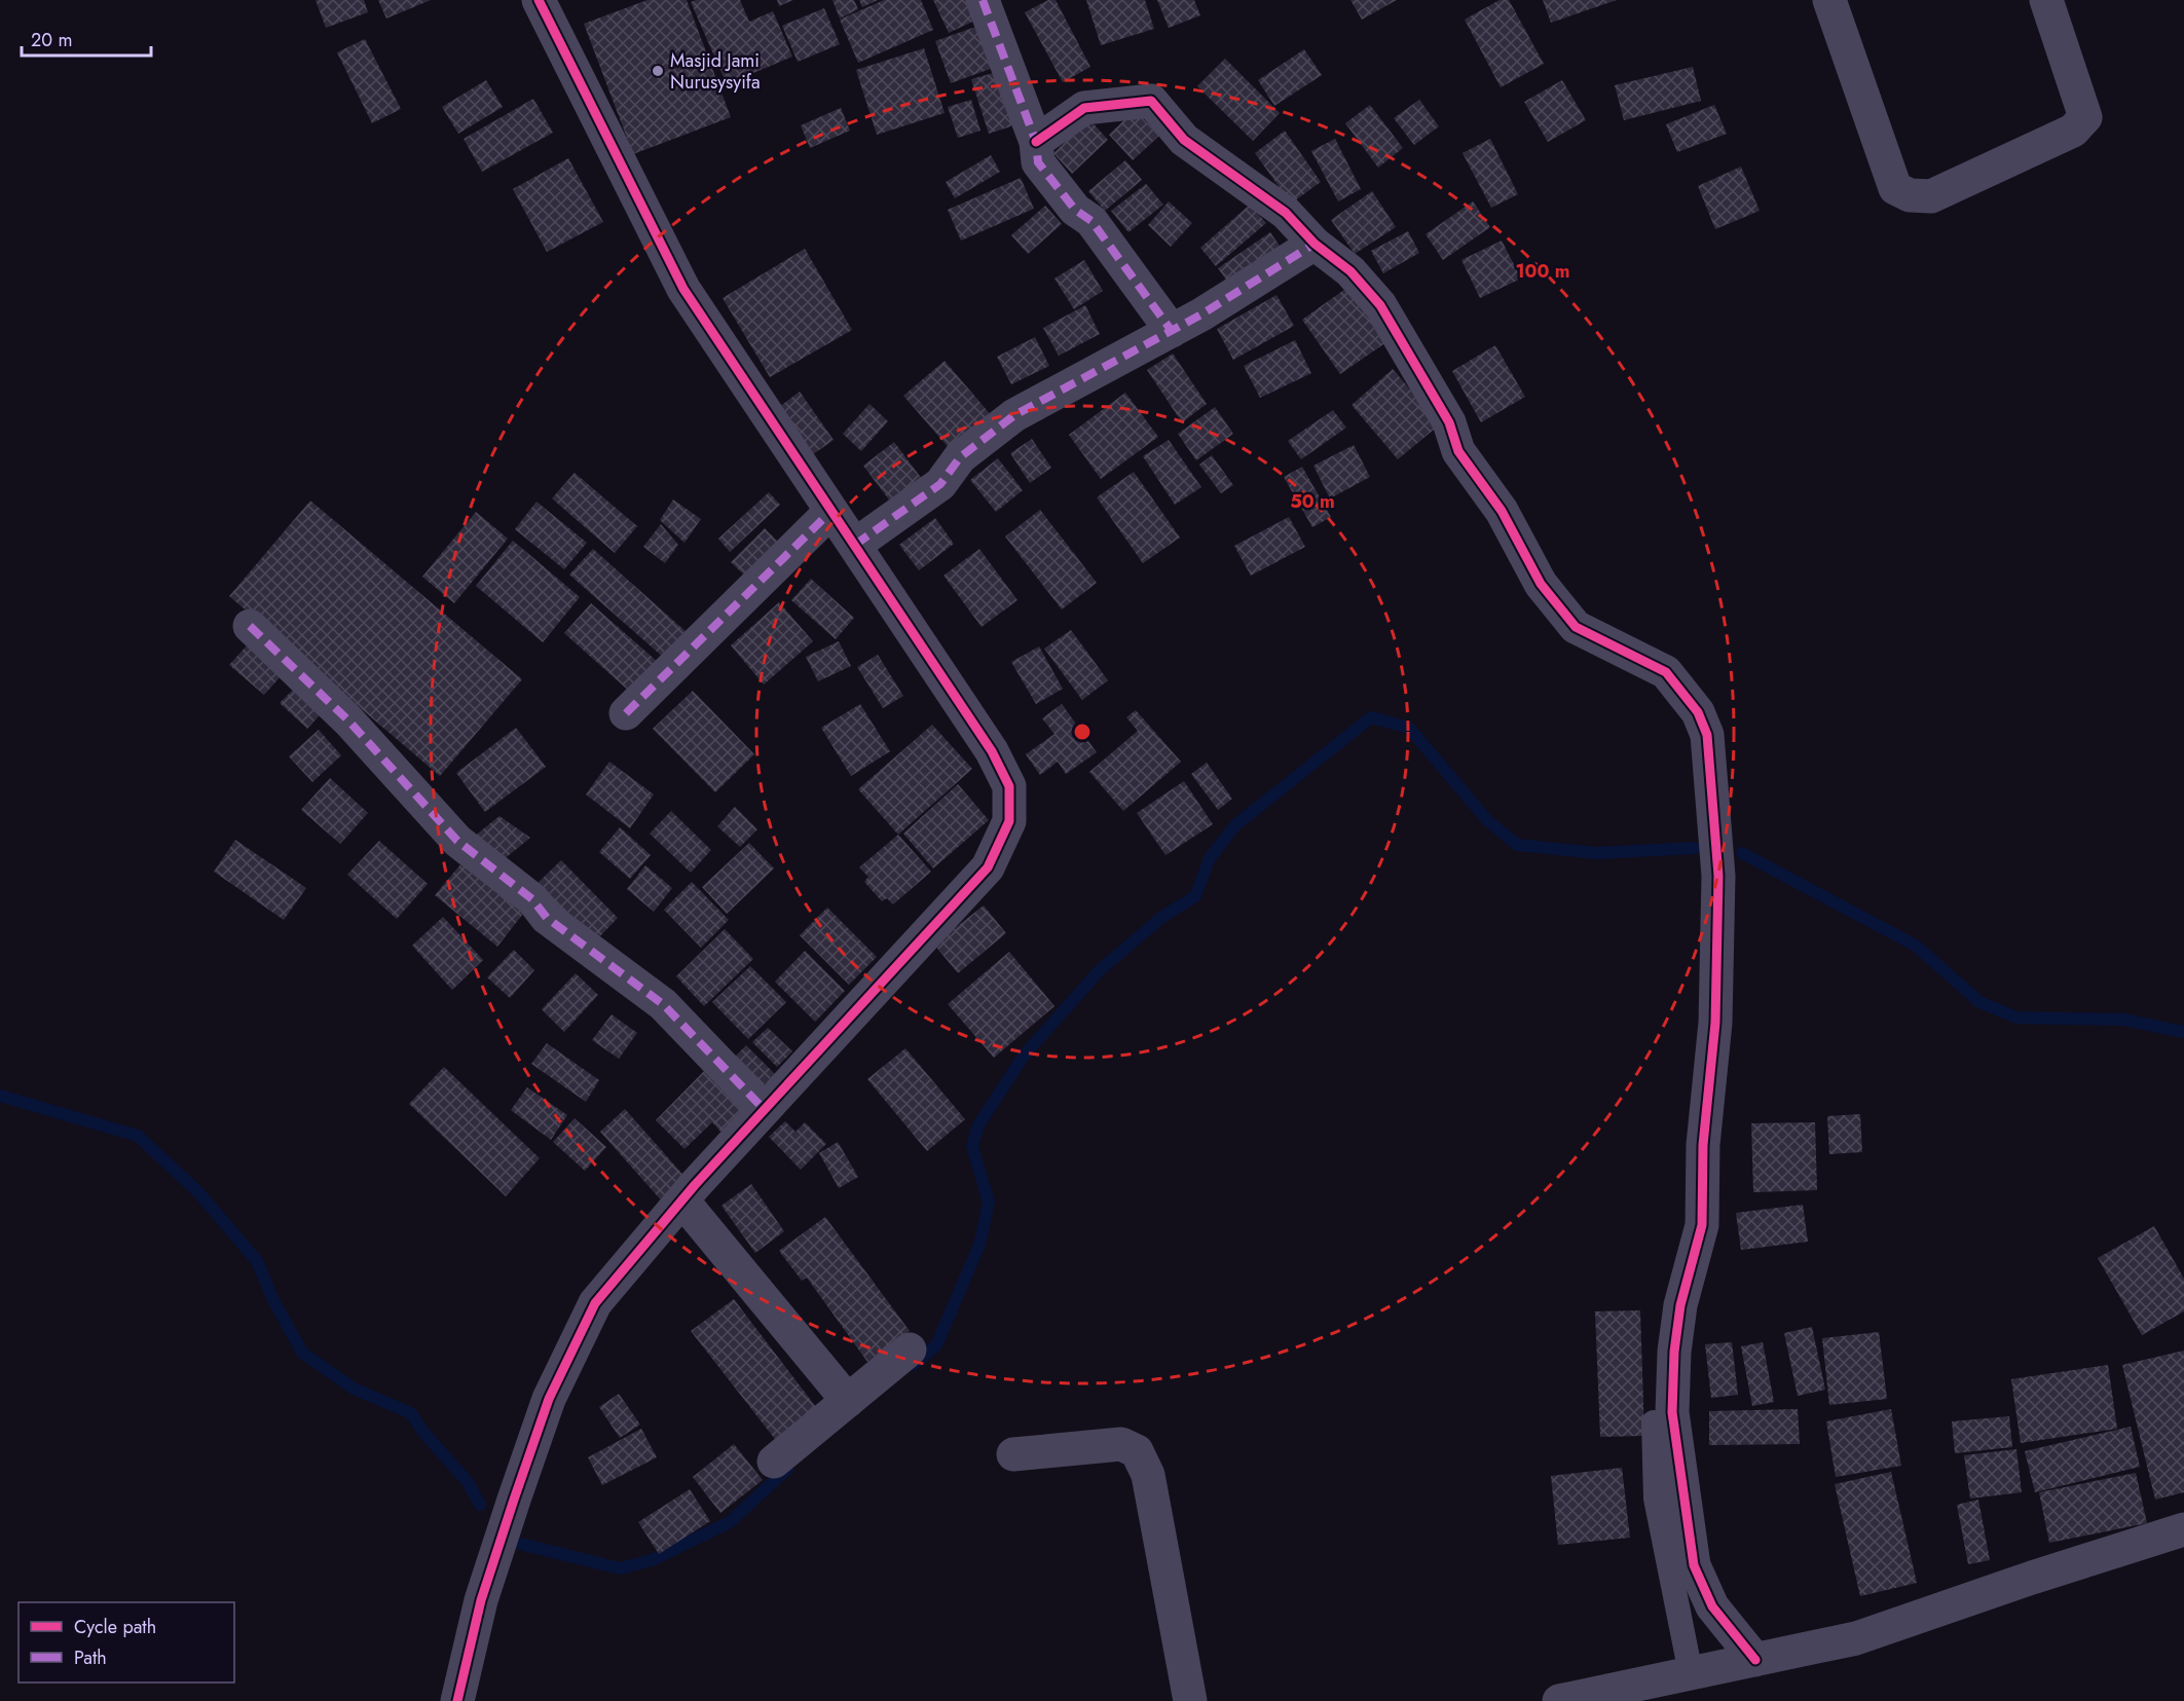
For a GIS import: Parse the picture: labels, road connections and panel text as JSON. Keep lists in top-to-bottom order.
{
  "places": ["Masjid Jami Nurusysyifa"],
  "legend": ["Cycle path", "Path"],
  "scale_bar": "20 m",
  "rings": ["100 m", "50 m"]
}
